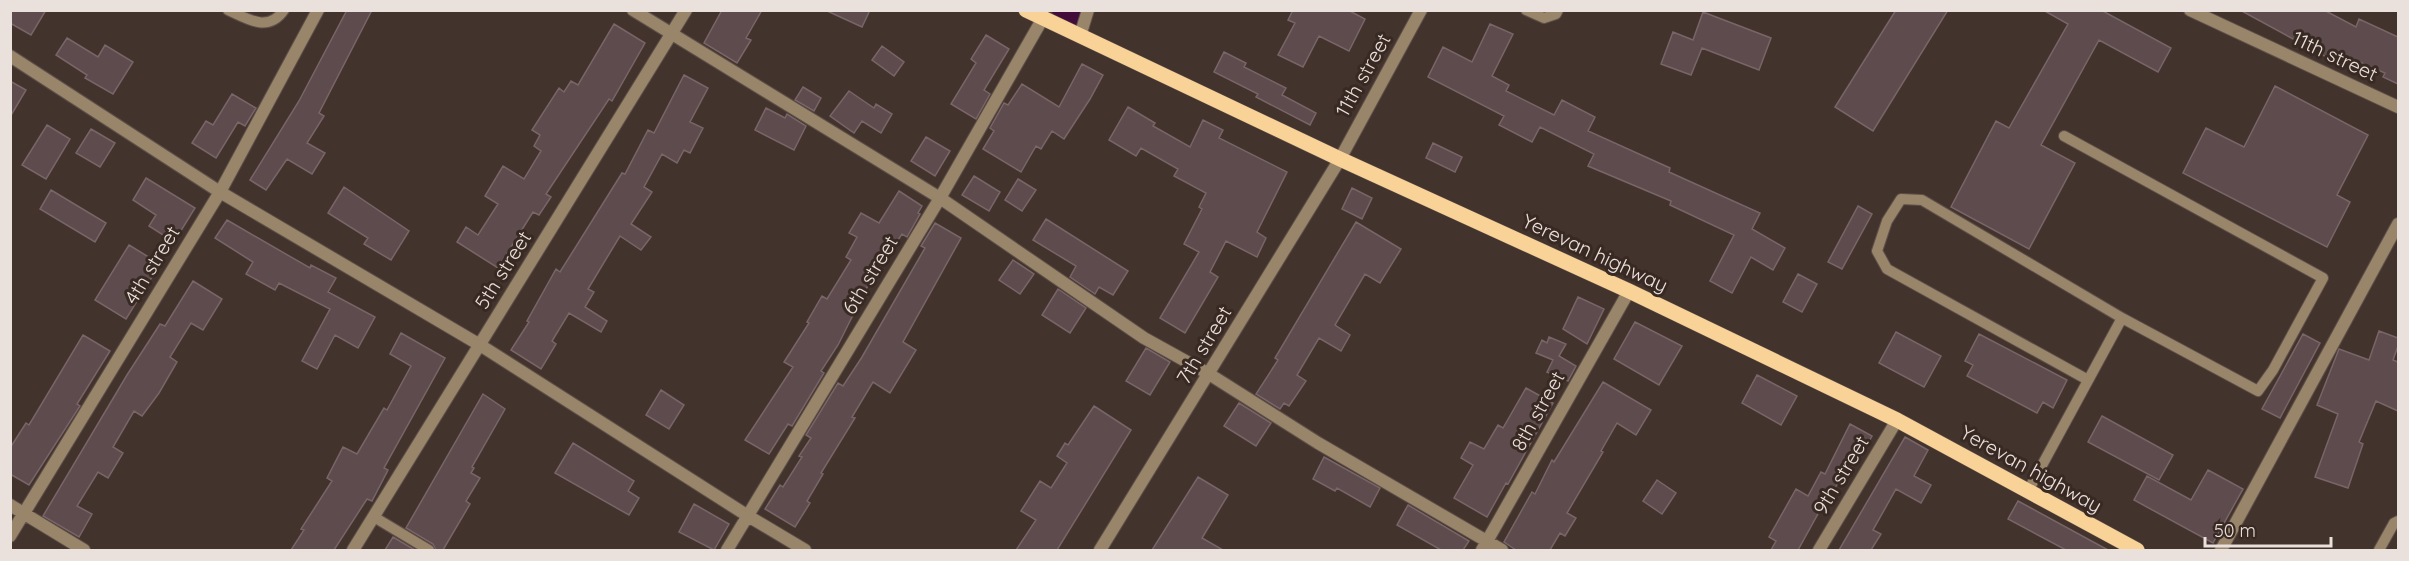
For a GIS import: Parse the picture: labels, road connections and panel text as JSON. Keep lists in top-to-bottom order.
{
  "streets": {
    "main road": ["Yerevan highway"],
    "street": [
      "11th street",
      "4th street",
      "5th street",
      "6th street",
      "7th street",
      "8th street",
      "9th street"
    ]
  },
  "crossings": [
    ["11th street", "Yerevan highway"],
    ["11th street", "7th street"],
    ["Yerevan highway", "6th street"],
    ["Yerevan highway", "7th street"],
    ["Yerevan highway", "8th street"],
    ["Yerevan highway", "9th street"]
  ],
  "scale_bar": "50 m"
}
